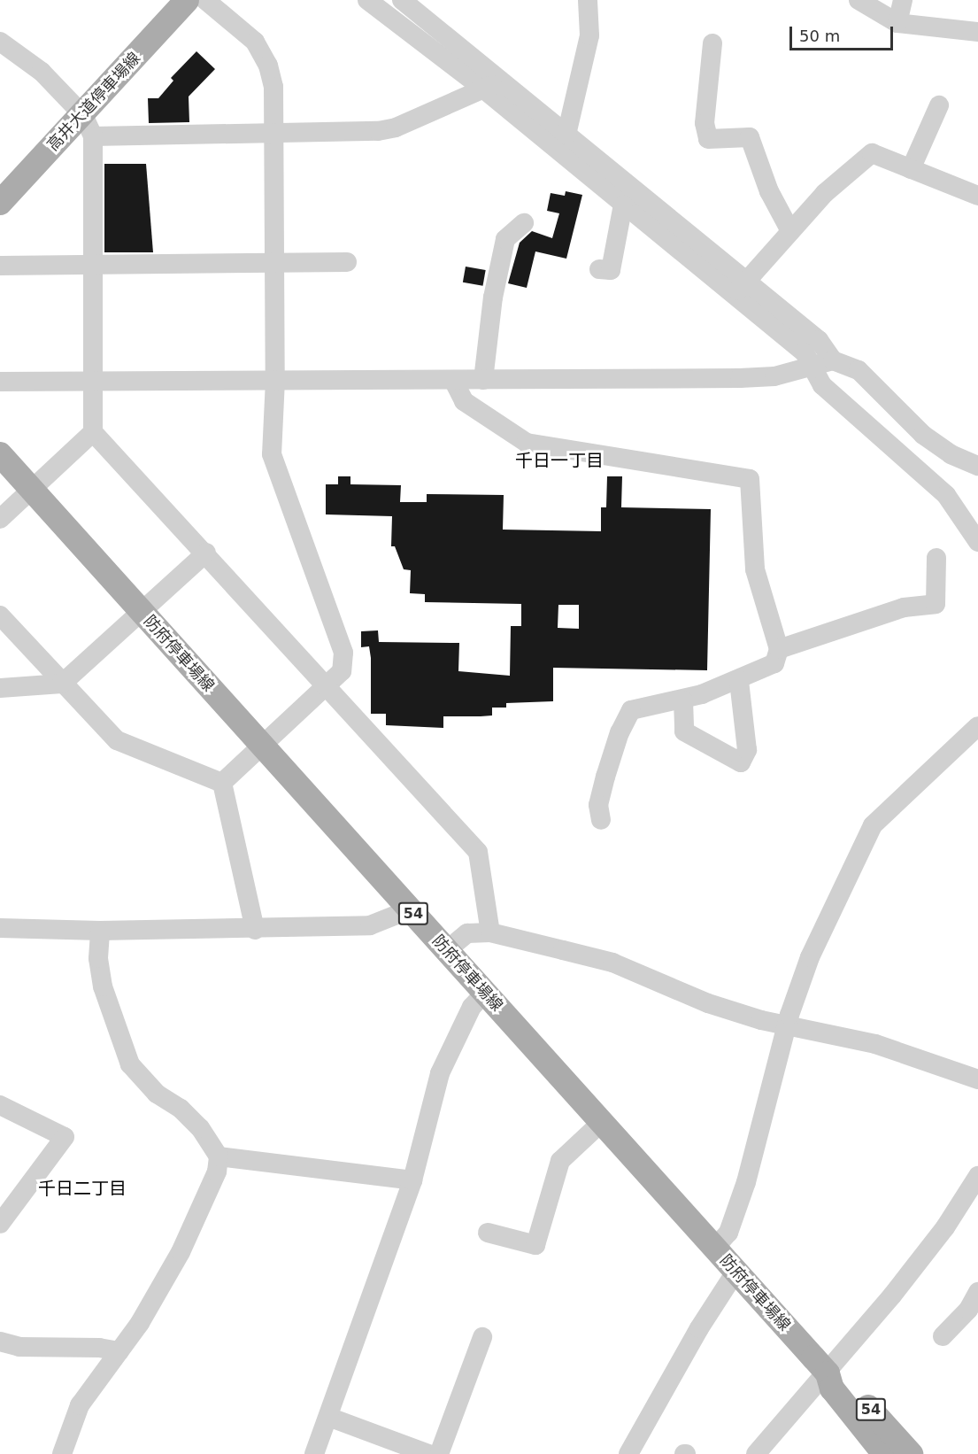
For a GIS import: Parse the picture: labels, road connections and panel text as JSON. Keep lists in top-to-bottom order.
{
  "streets": {
    "main road": ["高井大道停車場線", "防府停車場線", "54"]
  },
  "districts": ["千日一丁目", "千日二丁目"],
  "scale_bar": "50 m"
}
